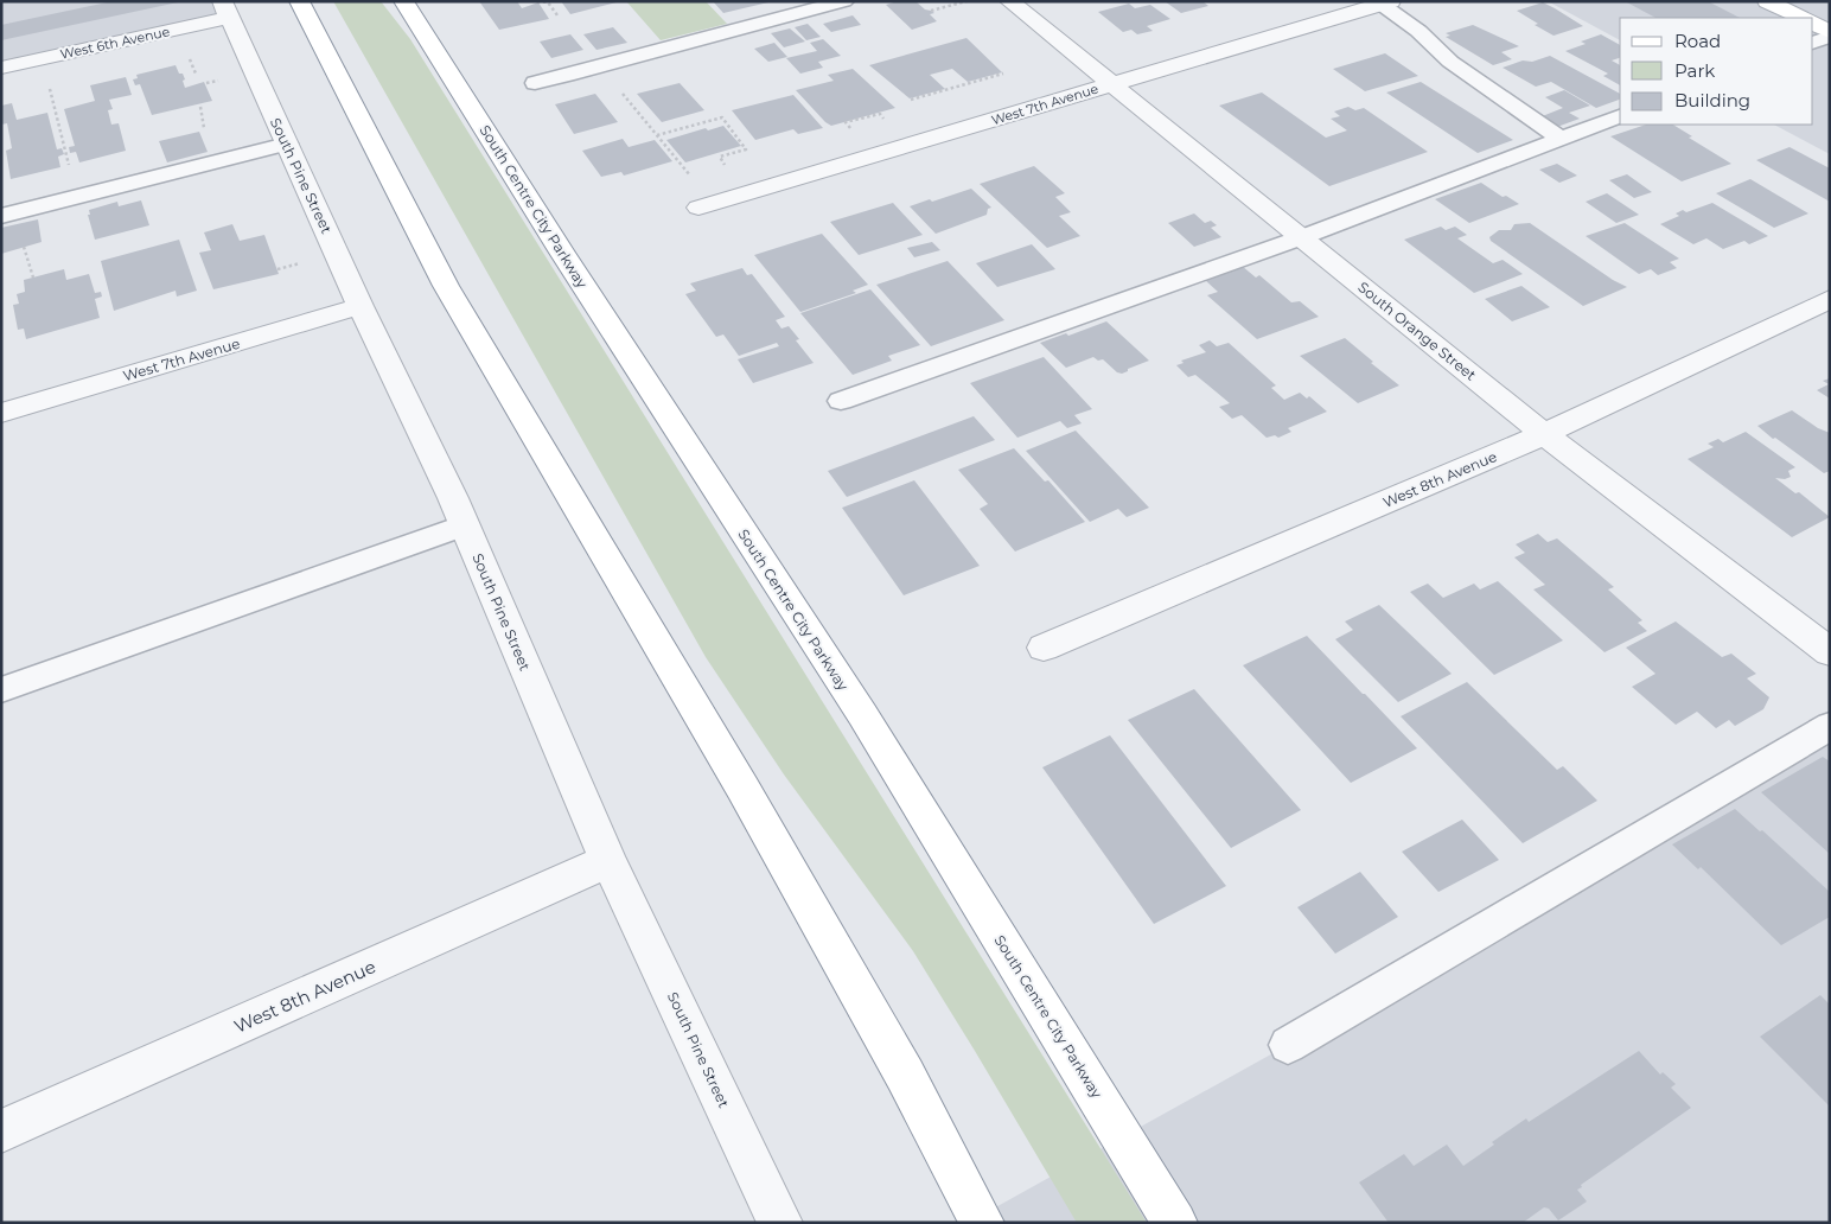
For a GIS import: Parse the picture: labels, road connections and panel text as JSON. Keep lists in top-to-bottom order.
{
  "streets": {
    "main road": ["South Centre City Parkway"],
    "street": [
      "West 6th Avenue",
      "West 7th Avenue",
      "South Pine Street",
      "South Orange Street",
      "West 8th Avenue"
    ]
  },
  "crossings": [
    ["West 6th Avenue", "South Pine Street"],
    ["West 7th Avenue", "South Pine Street"],
    ["West 7th Avenue", "South Orange Street"],
    ["South Pine Street", "West 8th Avenue"],
    ["South Orange Street", "West 8th Avenue"]
  ],
  "legend": ["Road", "Park", "Building"]
}
